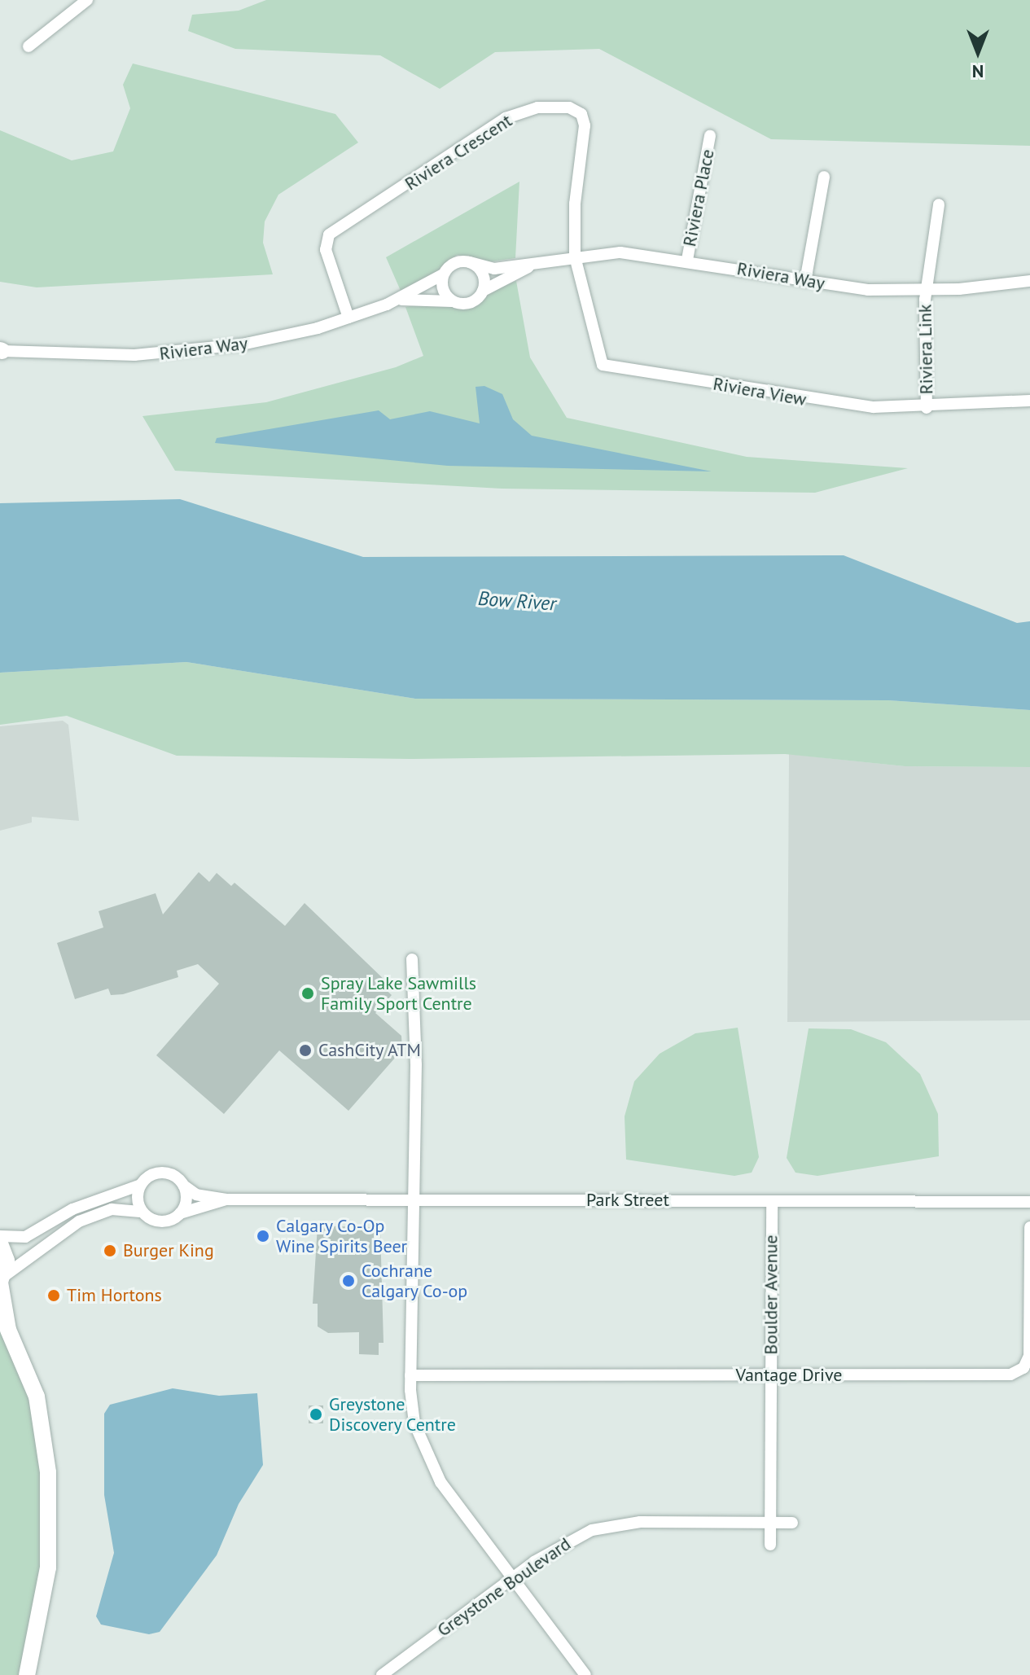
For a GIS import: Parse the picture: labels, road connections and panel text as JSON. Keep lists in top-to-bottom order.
{
  "streets": {
    "street": [
      "Riviera Crescent",
      "Riviera Place",
      "Riviera Way",
      "Riviera Link",
      "Riviera View",
      "Park Street",
      "Boulder Avenue",
      "Vantage Drive",
      "Greystone Boulevard"
    ]
  },
  "crossings": [
    ["Riviera Crescent", "Riviera Way"],
    ["Riviera Crescent", "Riviera View"],
    ["Riviera Place", "Riviera Way"],
    ["Riviera Way", "Riviera Link"],
    ["Riviera Way", "Riviera View"],
    ["Riviera Link", "Riviera View"],
    ["Park Street", "Boulder Avenue"],
    ["Boulder Avenue", "Vantage Drive"],
    ["Boulder Avenue", "Greystone Boulevard"]
  ],
  "water": ["Bow River"],
  "places": [
    "Spray Lake Sawmills Family Sport Centre",
    "CashCity ATM",
    "Calgary Co-Op Wine Spirits Beer",
    "Burger King",
    "Cochrane Calgary Co-op",
    "Tim Hortons",
    "Greystone Discovery Centre"
  ],
  "north": "bottom"
}
